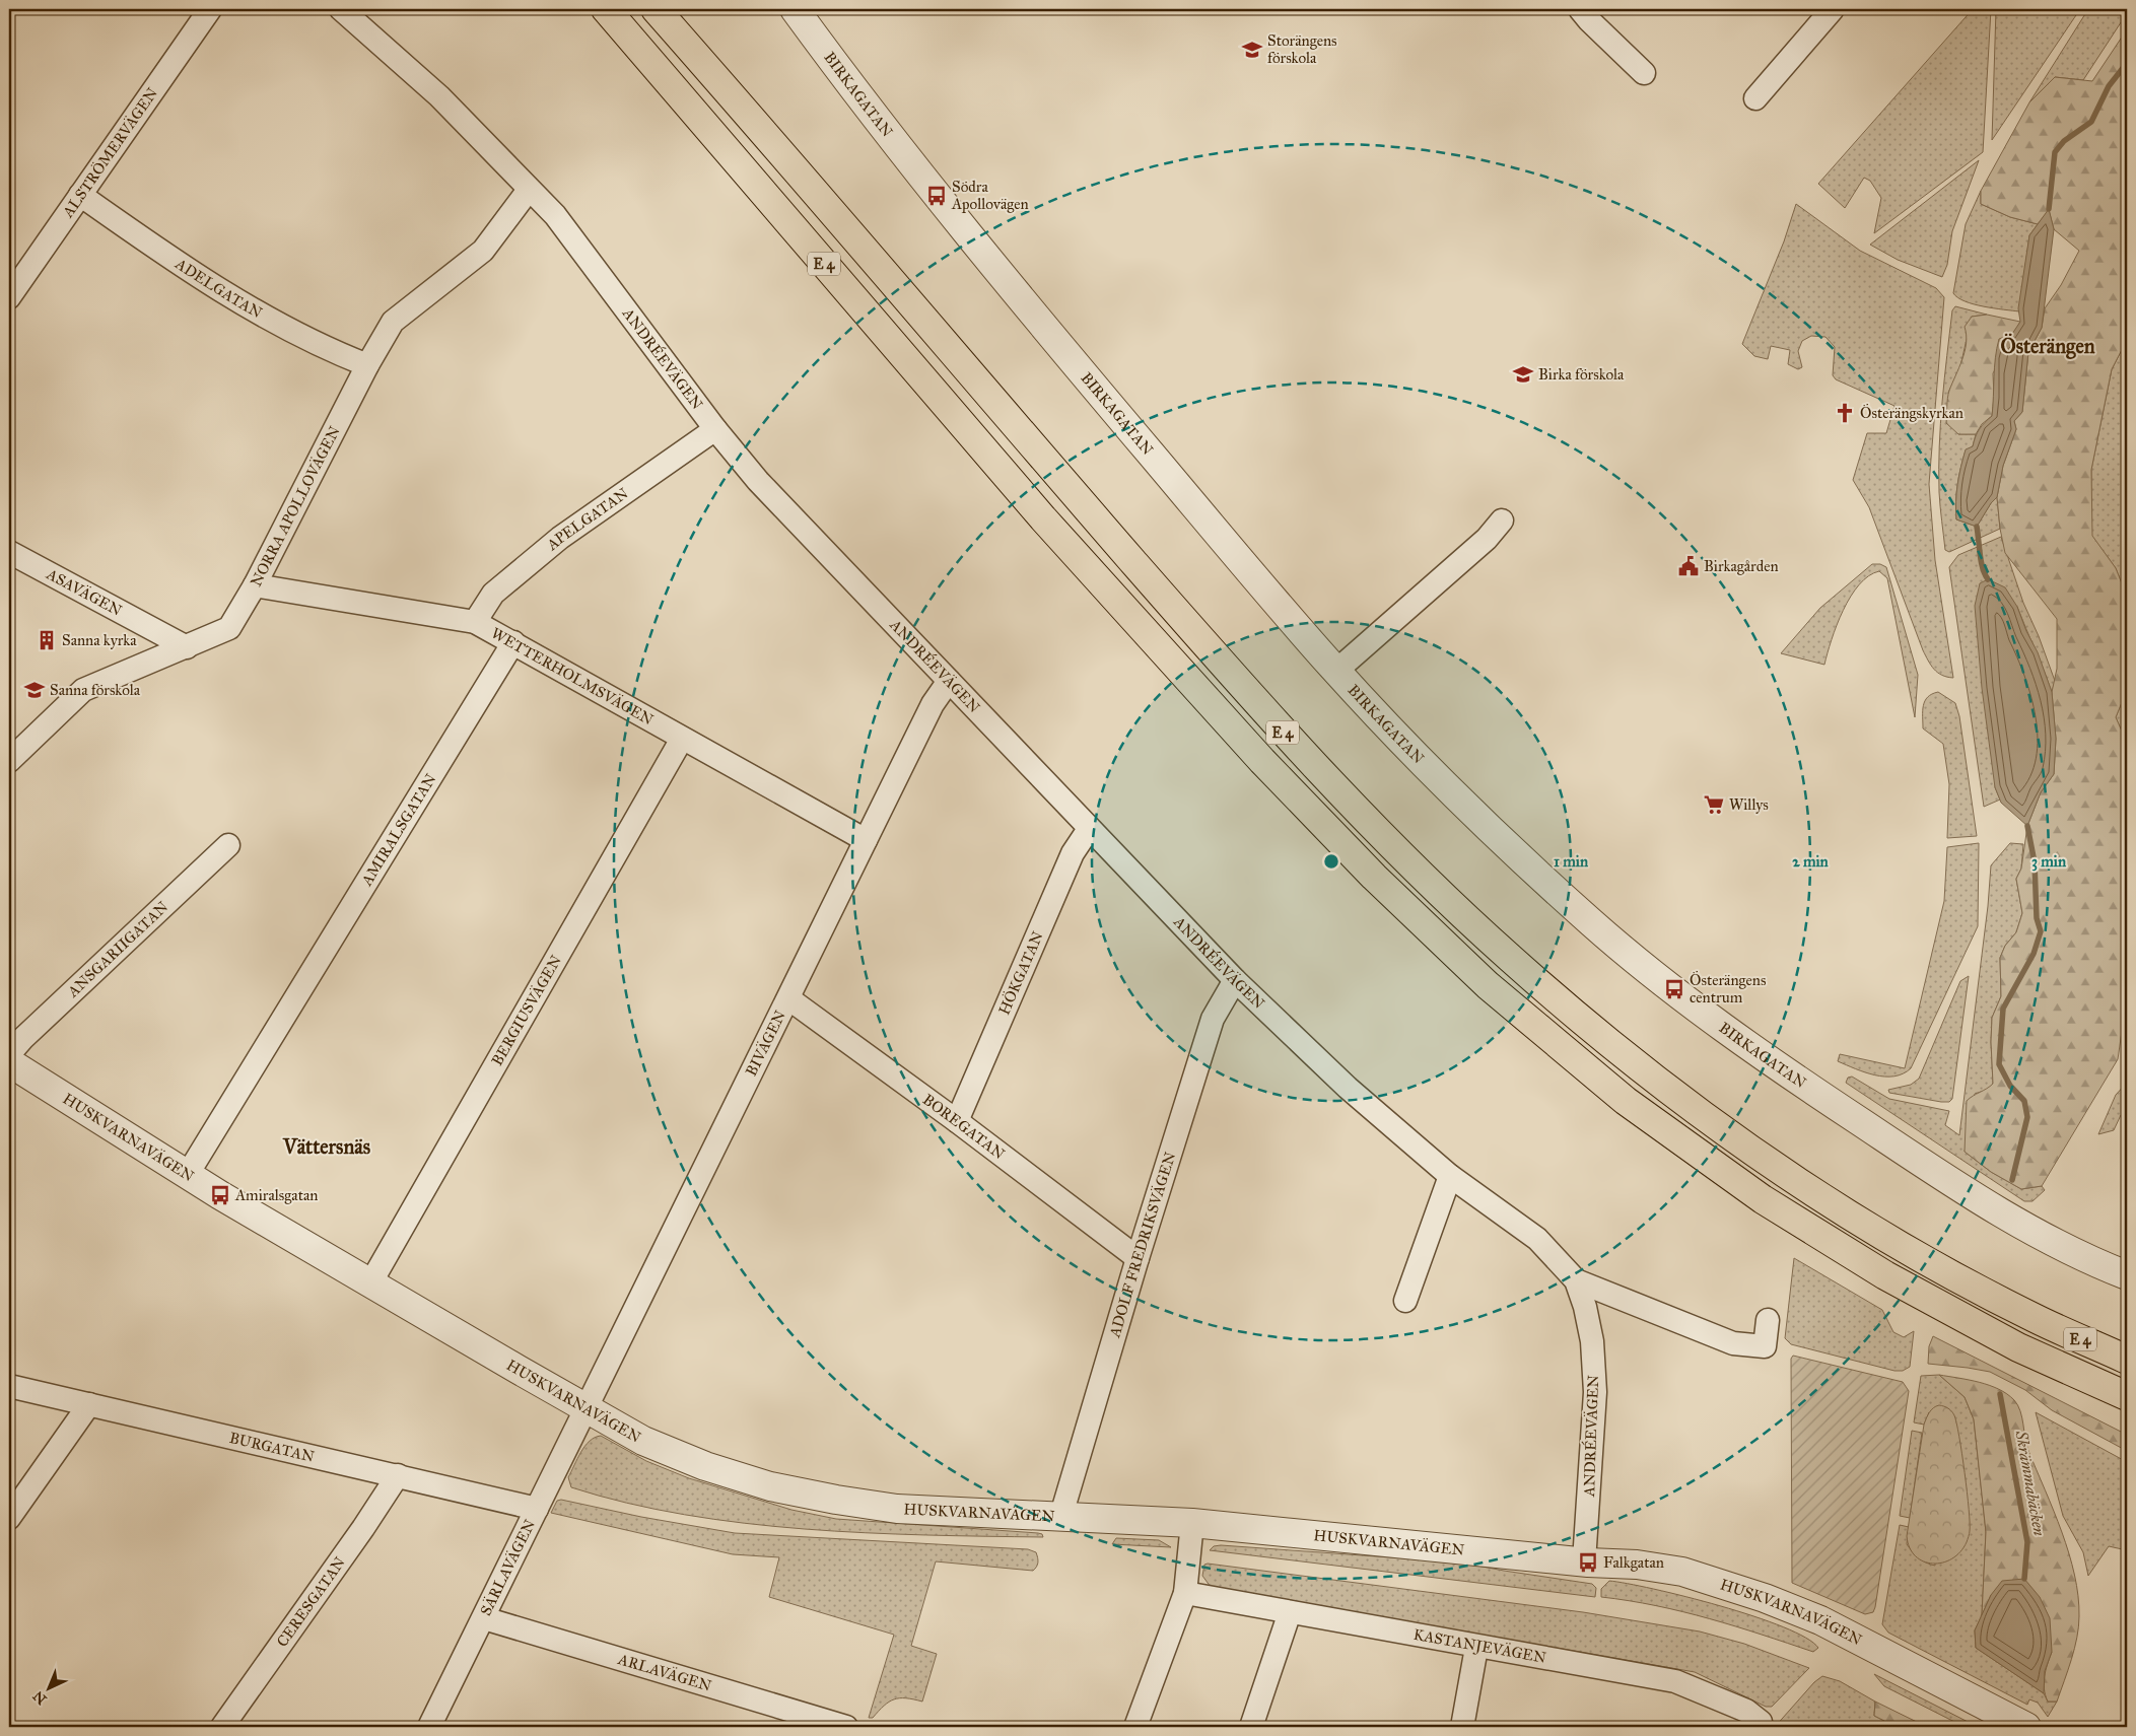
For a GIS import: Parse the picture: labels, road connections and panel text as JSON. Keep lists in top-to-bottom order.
{
  "streets": {
    "highway": ["E 4"],
    "street": [
      "BIRKAGATAN",
      "ALSTRÖMERVÄGEN",
      "ADELGATAN",
      "ANDRÉEVÄGEN",
      "NORRA APOLLOVÄGEN",
      "APELGATAN",
      "ASAVÄGEN",
      "WETTERHOLMSVÄGEN",
      "AMIRALSGATAN",
      "ANSGARIIGATAN",
      "HÖKGATAN",
      "BERGIUSVÄGEN",
      "BIVÄGEN",
      "BOREGATAN",
      "HUSKVARNAVÄGEN",
      "ADOLF FREDRIKSVÄGEN",
      "BURGATAN",
      "SÄRLAVÄGEN",
      "CERESGATAN",
      "KASTANJEVÄGEN",
      "ARLAVÄGEN"
    ]
  },
  "crossings": [
    ["ALSTRÖMERVÄGEN", "ADELGATAN"],
    ["ADELGATAN", "NORRA APOLLOVÄGEN"],
    ["ANDRÉEVÄGEN", "NORRA APOLLOVÄGEN"],
    ["ANDRÉEVÄGEN", "APELGATAN"],
    ["ANDRÉEVÄGEN", "HÖKGATAN"],
    ["ANDRÉEVÄGEN", "BIVÄGEN"],
    ["ANDRÉEVÄGEN", "HUSKVARNAVÄGEN"],
    ["ANDRÉEVÄGEN", "ADOLF FREDRIKSVÄGEN"],
    ["NORRA APOLLOVÄGEN", "ASAVÄGEN"],
    ["NORRA APOLLOVÄGEN", "WETTERHOLMSVÄGEN"],
    ["APELGATAN", "WETTERHOLMSVÄGEN"],
    ["WETTERHOLMSVÄGEN", "AMIRALSGATAN"],
    ["WETTERHOLMSVÄGEN", "BERGIUSVÄGEN"],
    ["WETTERHOLMSVÄGEN", "BIVÄGEN"],
    ["AMIRALSGATAN", "HUSKVARNAVÄGEN"],
    ["HÖKGATAN", "BOREGATAN"],
    ["BERGIUSVÄGEN", "HUSKVARNAVÄGEN"],
    ["BIVÄGEN", "BOREGATAN"],
    ["BIVÄGEN", "HUSKVARNAVÄGEN"],
    ["BIVÄGEN", "SÄRLAVÄGEN"],
    ["BOREGATAN", "ADOLF FREDRIKSVÄGEN"],
    ["HUSKVARNAVÄGEN", "ADOLF FREDRIKSVÄGEN"],
    ["HUSKVARNAVÄGEN", "SÄRLAVÄGEN"],
    ["BURGATAN", "SÄRLAVÄGEN"],
    ["BURGATAN", "CERESGATAN"],
    ["SÄRLAVÄGEN", "ARLAVÄGEN"]
  ],
  "districts": ["Österängen", "Vättersnäs"],
  "water": ["Skrämmabäcken"],
  "places": {
    "school or university": ["Storängens förskola", "Birka förskola", "Sanna förskola"],
    "bus stop": [
      "Södra Apollovägen",
      "Österängens centrum",
      "Amiralsgatan",
      "Falkgatan"
    ],
    "church": ["Österängskyrkan"],
    "public building": ["Birkagården"],
    "building": ["Sanna kyrka"],
    "supermarket": ["Willys"]
  },
  "north": "bottom left",
  "rings": ["1 min", "2 min", "3 min"]
}
